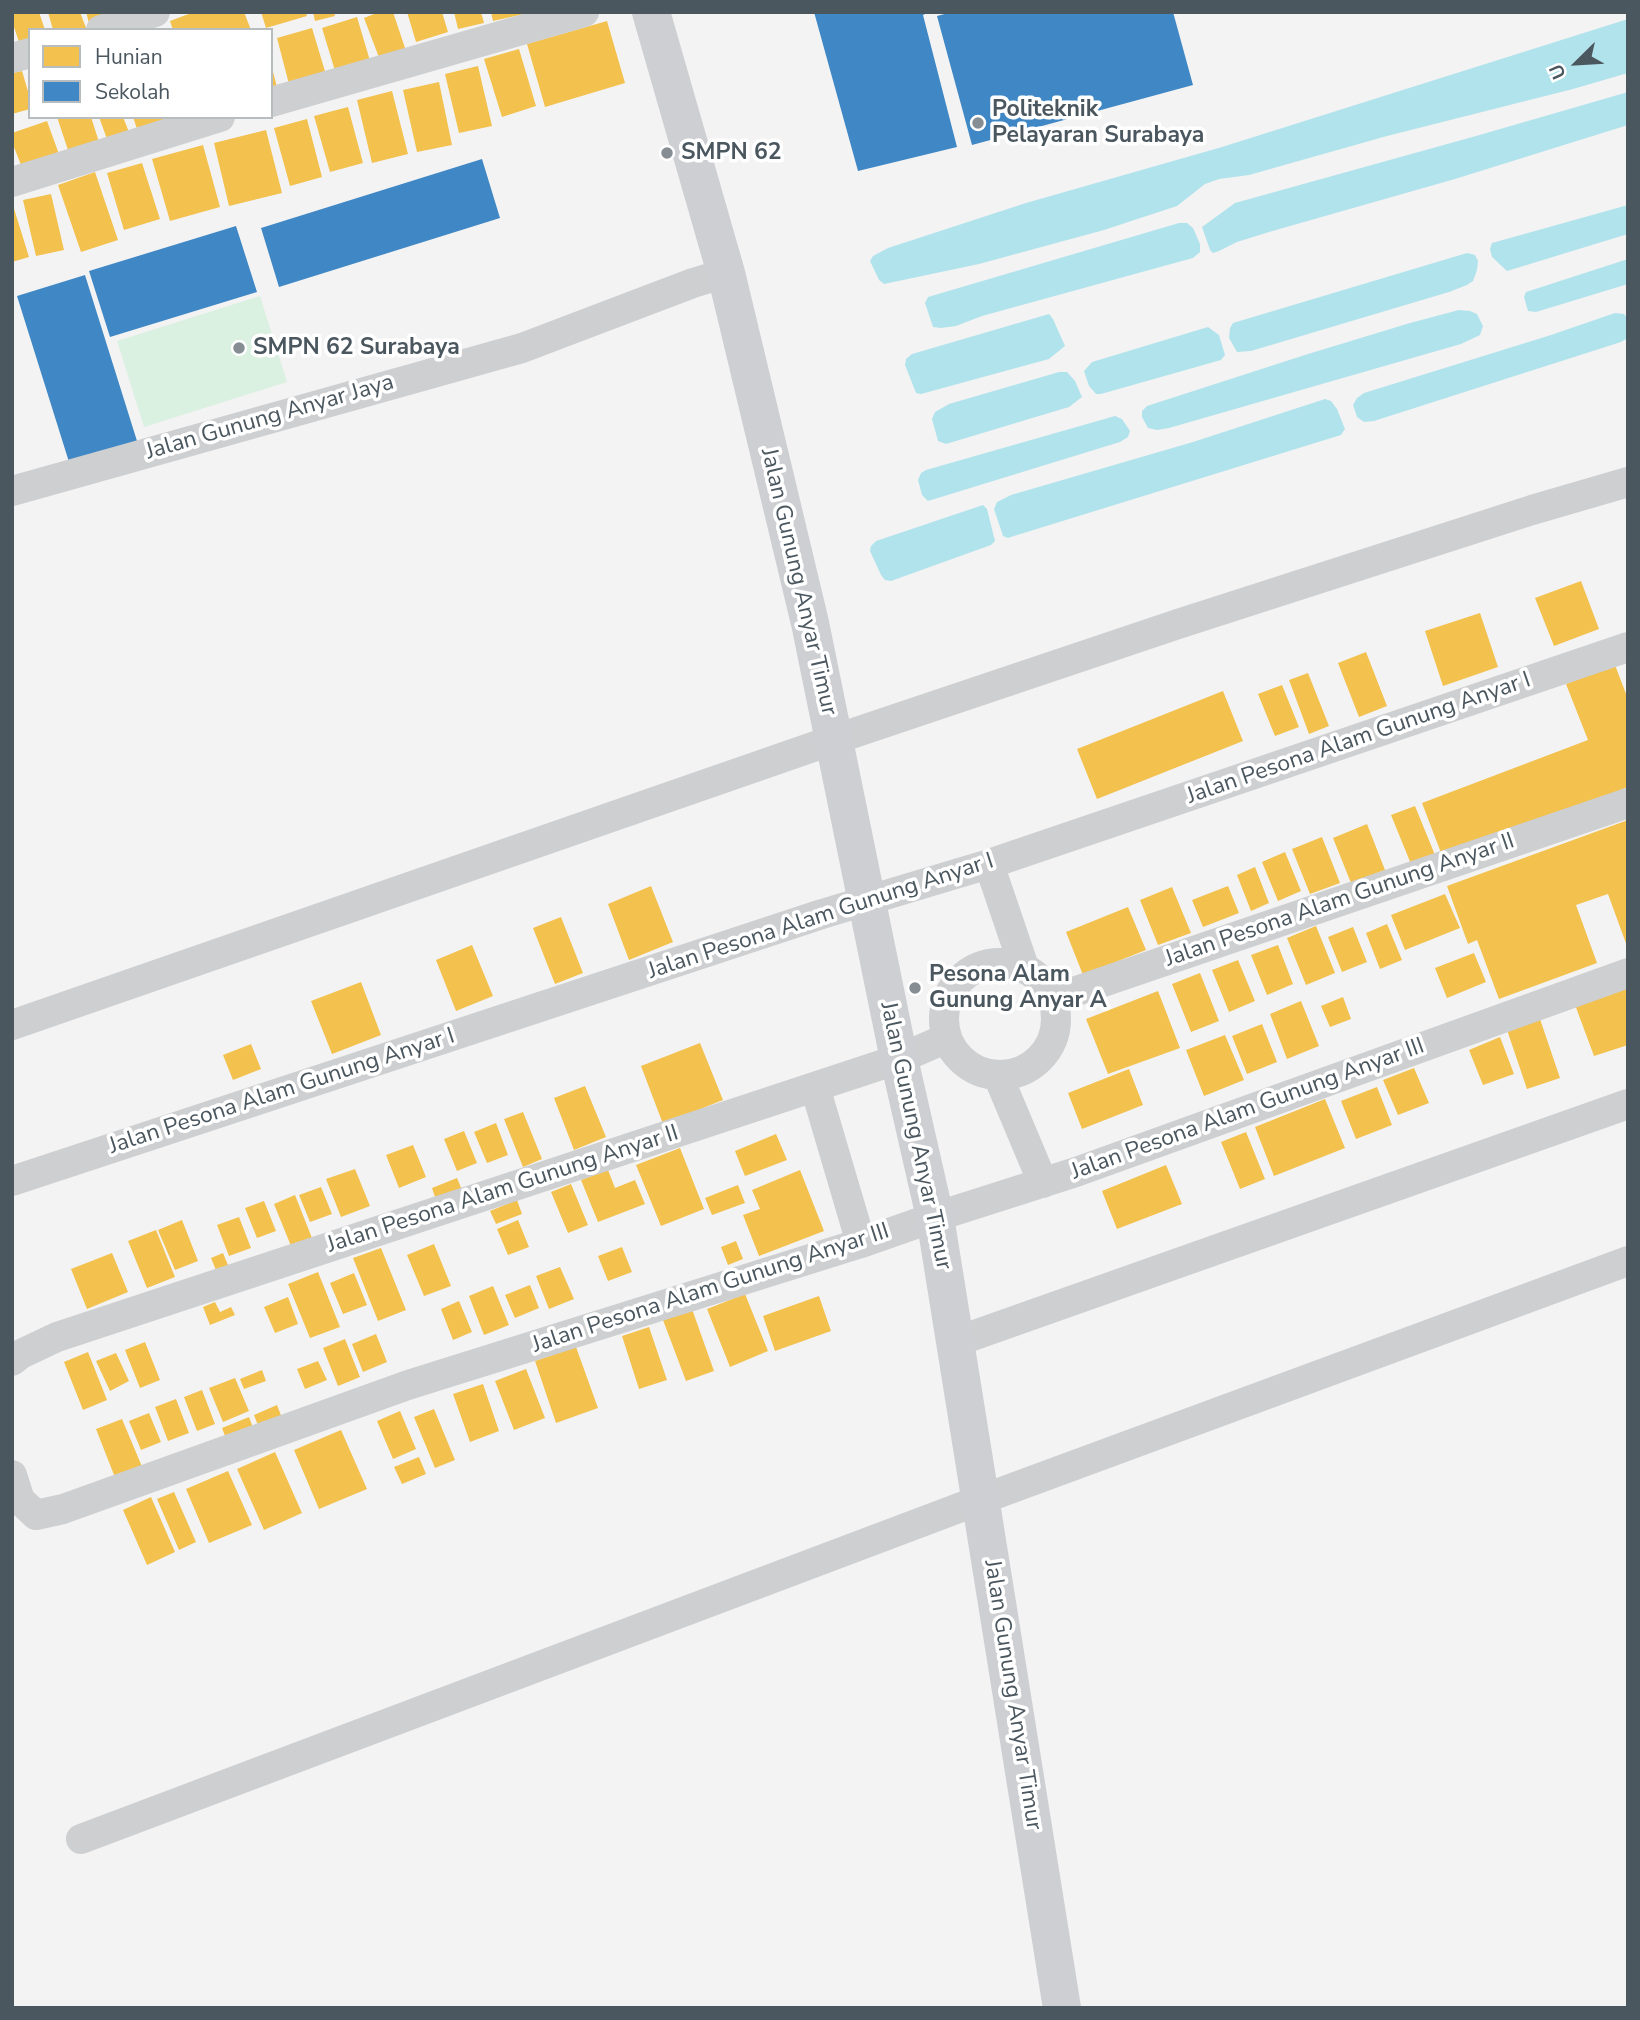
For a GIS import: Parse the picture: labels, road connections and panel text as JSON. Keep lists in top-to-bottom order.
{
  "streets": {
    "street": [
      "Jalan Gunung Anyar Jaya",
      "Jalan Gunung Anyar Timur",
      "Jalan Pesona Alam Gunung Anyar I",
      "Jalan Pesona Alam Gunung Anyar II",
      "Jalan Pesona Alam Gunung Anyar III"
    ]
  },
  "crossings": [
    ["Jalan Gunung Anyar Jaya", "Jalan Gunung Anyar Timur"],
    ["Jalan Gunung Anyar Timur", "Jalan Pesona Alam Gunung Anyar I"],
    ["Jalan Gunung Anyar Timur", "Jalan Pesona Alam Gunung Anyar II"],
    ["Jalan Gunung Anyar Timur", "Jalan Pesona Alam Gunung Anyar III"]
  ],
  "places": [
    "Politeknik Pelayaran Surabaya",
    "SMPN 62",
    "SMPN 62 Surabaya",
    "Pesona Alam Gunung Anyar A"
  ],
  "legend": ["Hunian", "Sekolah"],
  "north": "bottom left"
}
